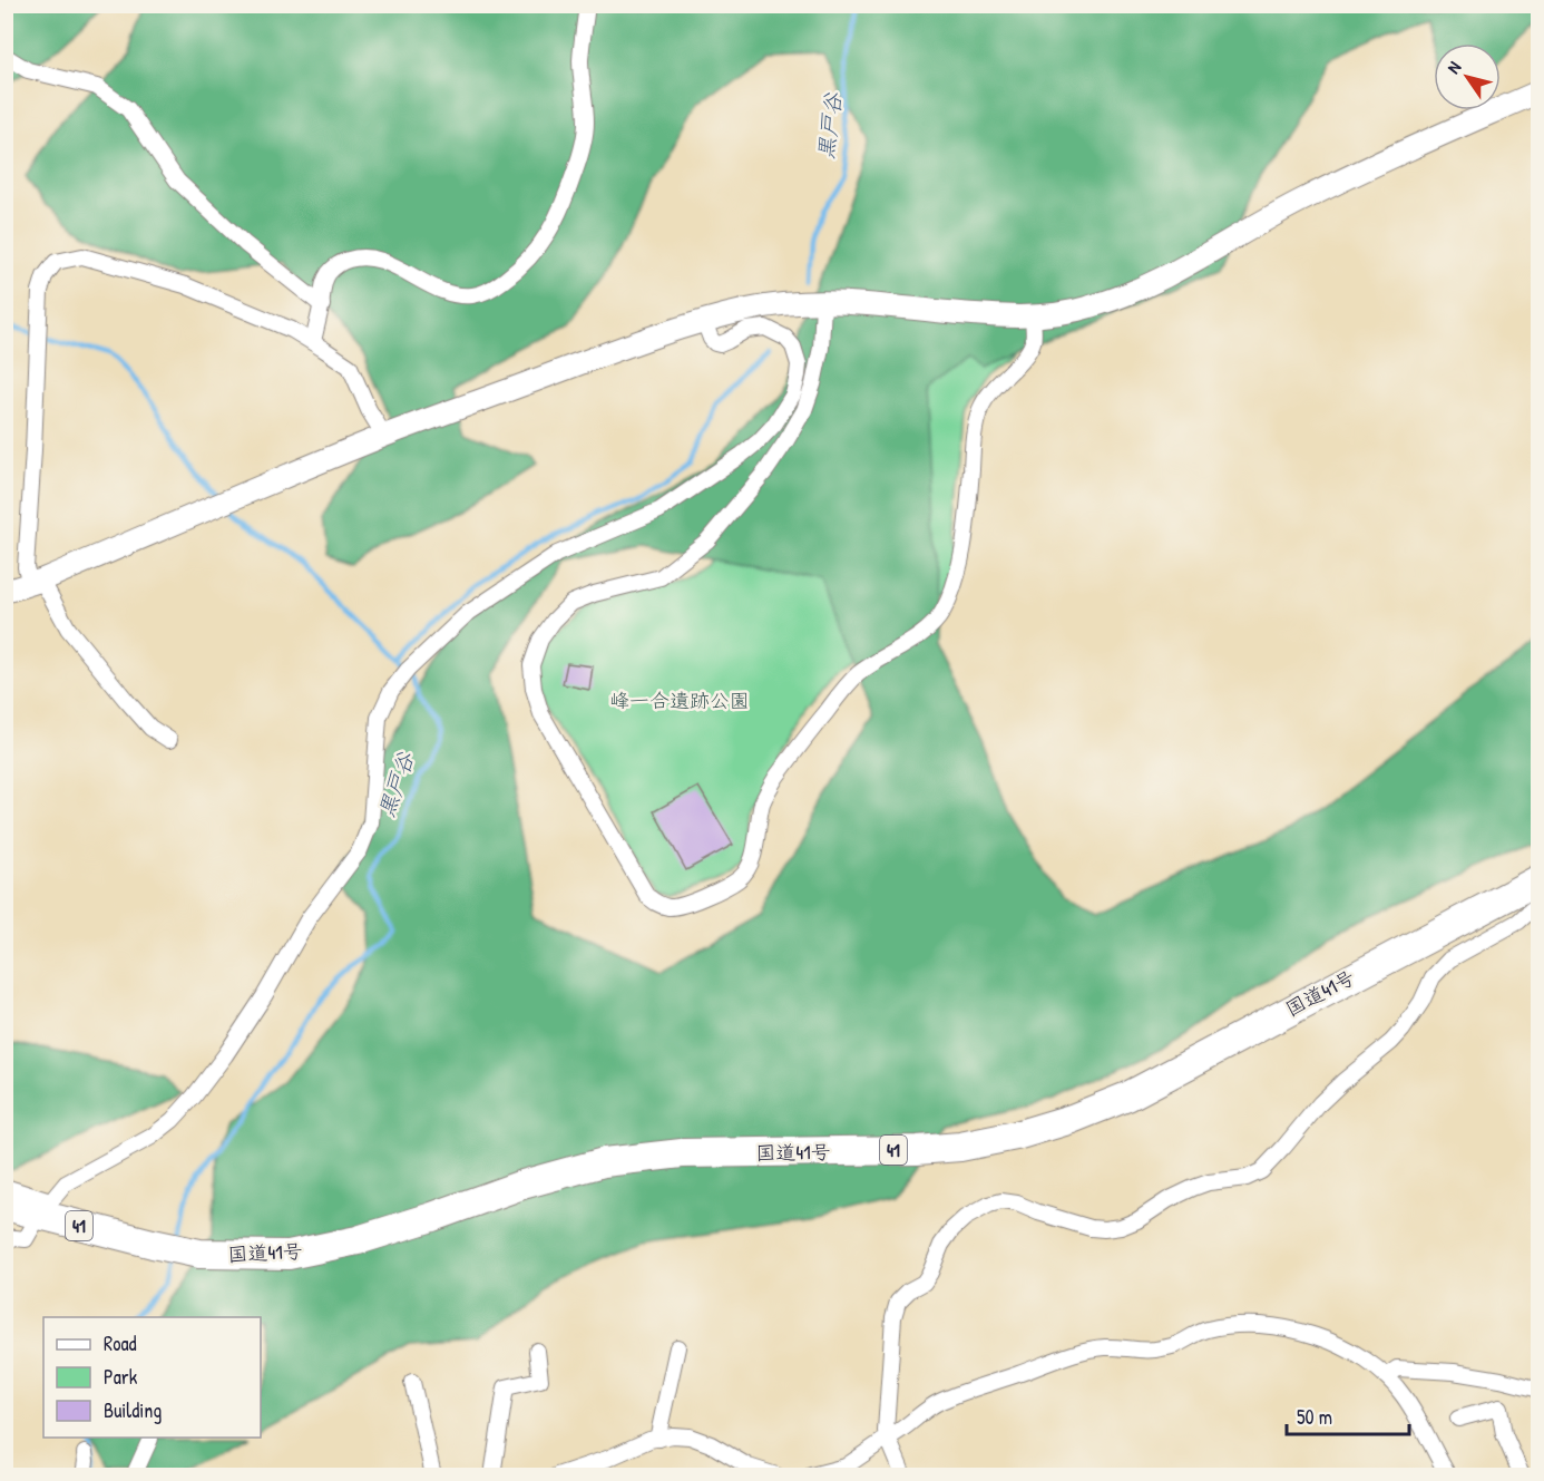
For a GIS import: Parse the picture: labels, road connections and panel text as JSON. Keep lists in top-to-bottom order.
{
  "streets": {
    "highway": ["国道41号", "41"]
  },
  "water": ["黒戸谷"],
  "parks": ["峰一合遺跡公園"],
  "legend": ["Road", "Park", "Building"],
  "scale_bar": "50 m",
  "north": "top left"
}
